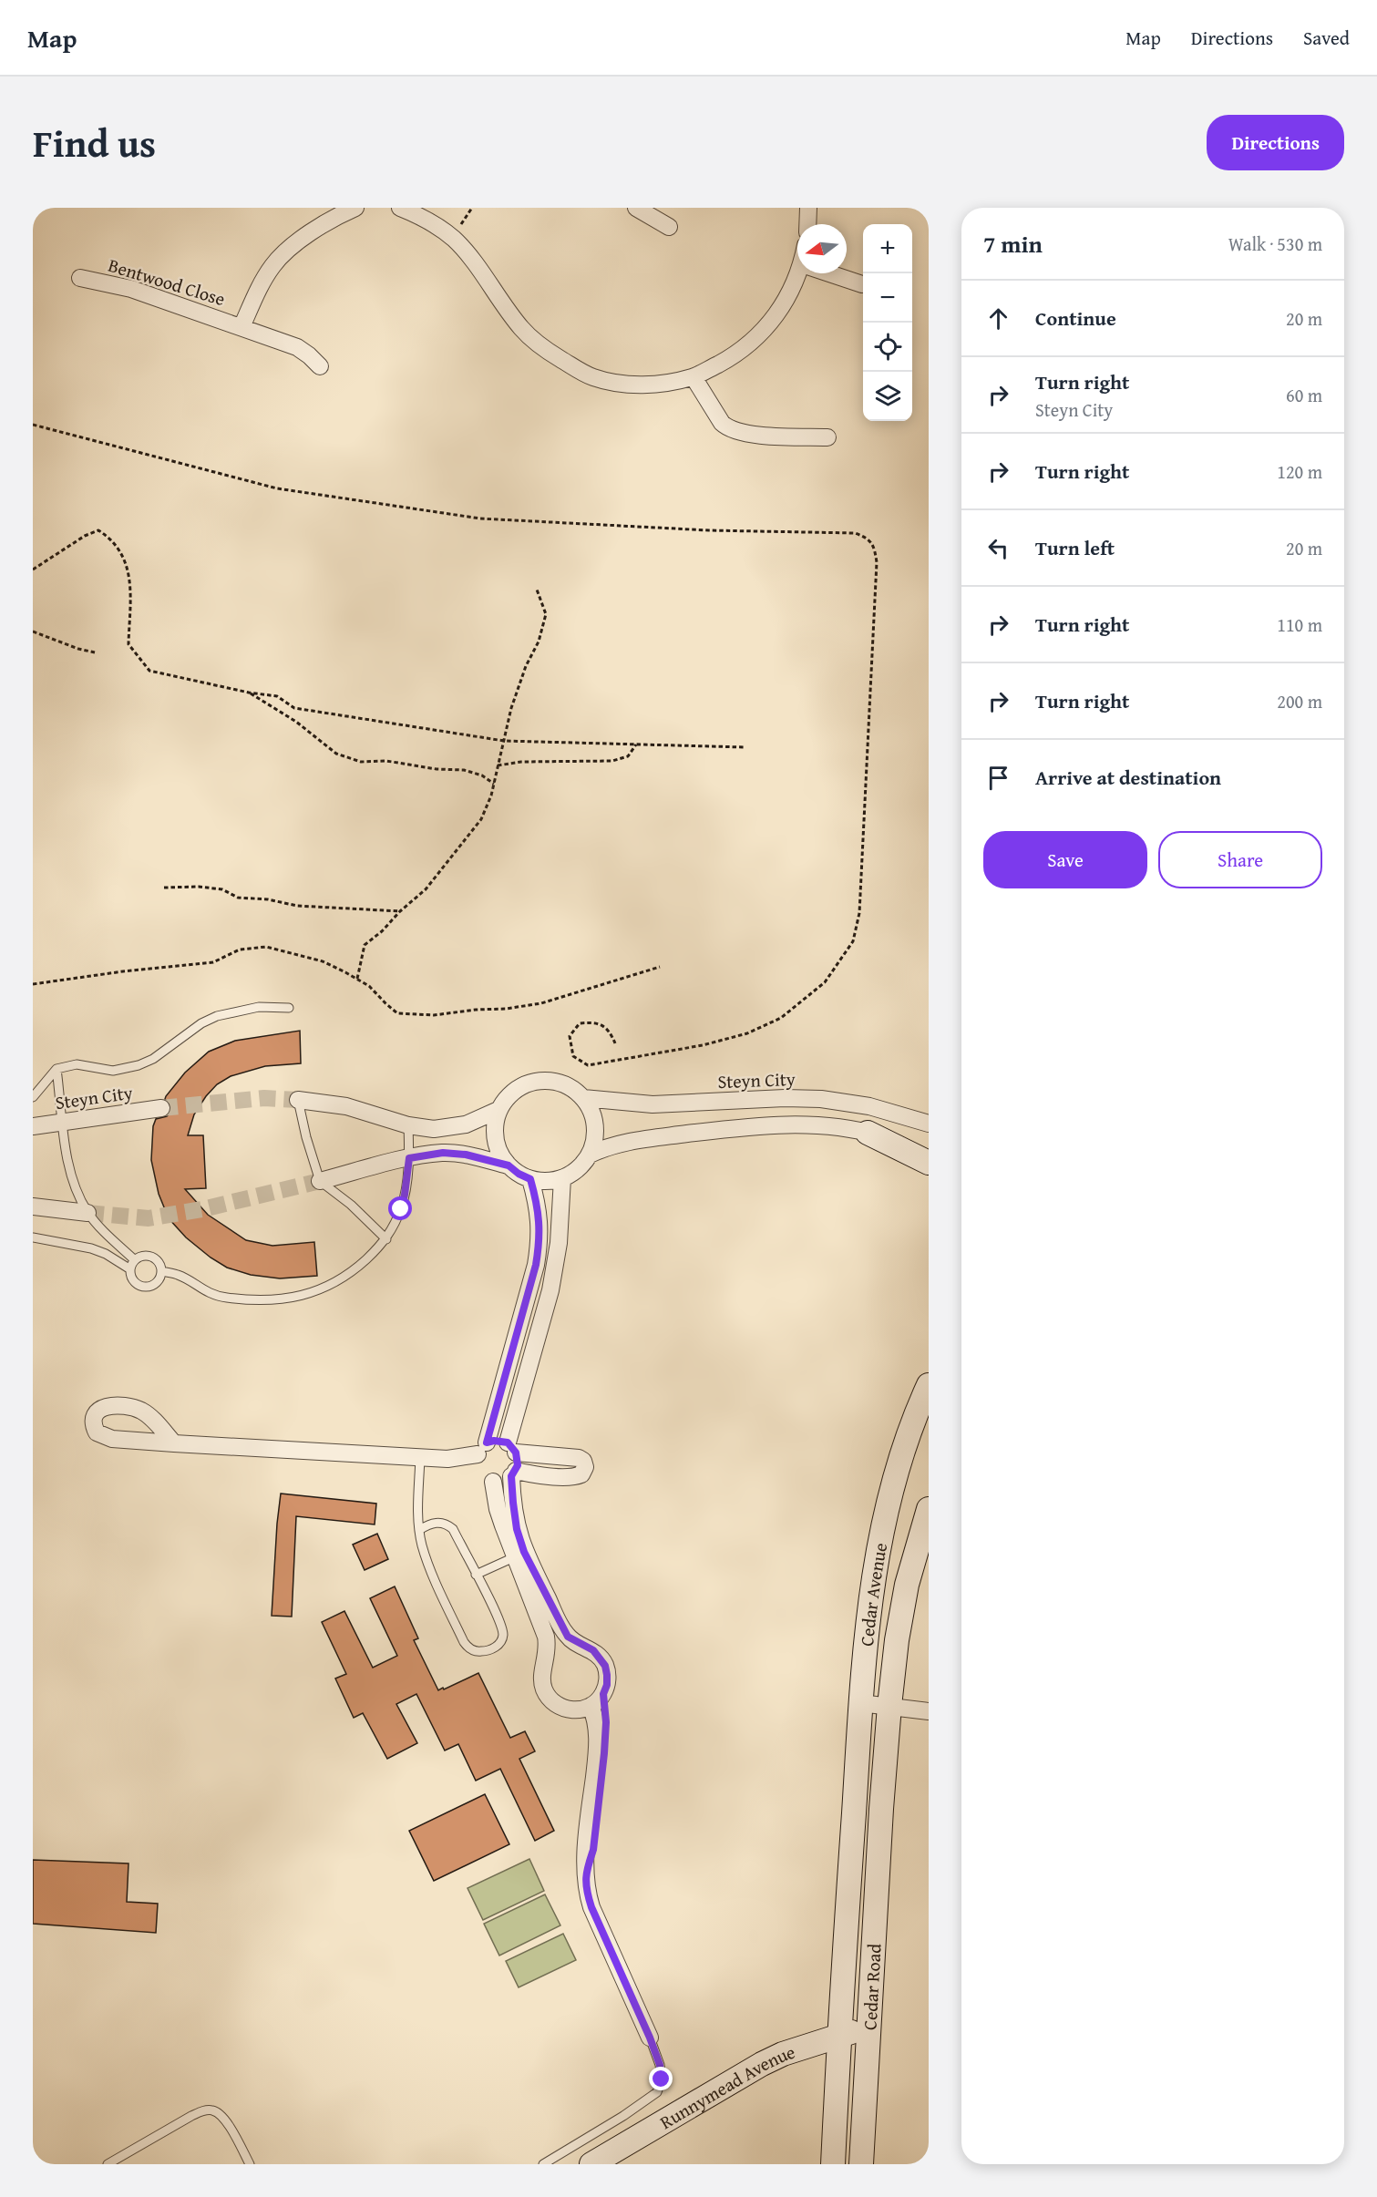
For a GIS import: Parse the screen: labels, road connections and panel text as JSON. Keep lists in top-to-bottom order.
{
  "streets": {
    "main road": ["Cedar Avenue", "Cedar Road", "Runnymead Avenue"],
    "street": ["Bentwood Close", "Steyn City"]
  },
  "crossings": [
    ["Cedar Avenue", "Cedar Road"],
    ["Cedar Road", "Runnymead Avenue"]
  ],
  "north": "left",
  "page": {
    "header": "Map",
    "nav": ["Map", "Directions", "Saved"],
    "title": "Find us",
    "buttons": [
      "Directions",
      ["Save", "Share"]
    ],
    "heading": ["7 min", "Walk · 530 m"],
    "map_buttons": ["+", "−"],
    "list": [
      ["Continue", "20 m"],
      ["Turn right", "Steyn City", "60 m"],
      ["Turn right", "120 m"],
      ["Turn left", "20 m"],
      ["Turn right", "110 m"],
      ["Turn right", "200 m"],
      "Arrive at destination"
    ]
  }
}
